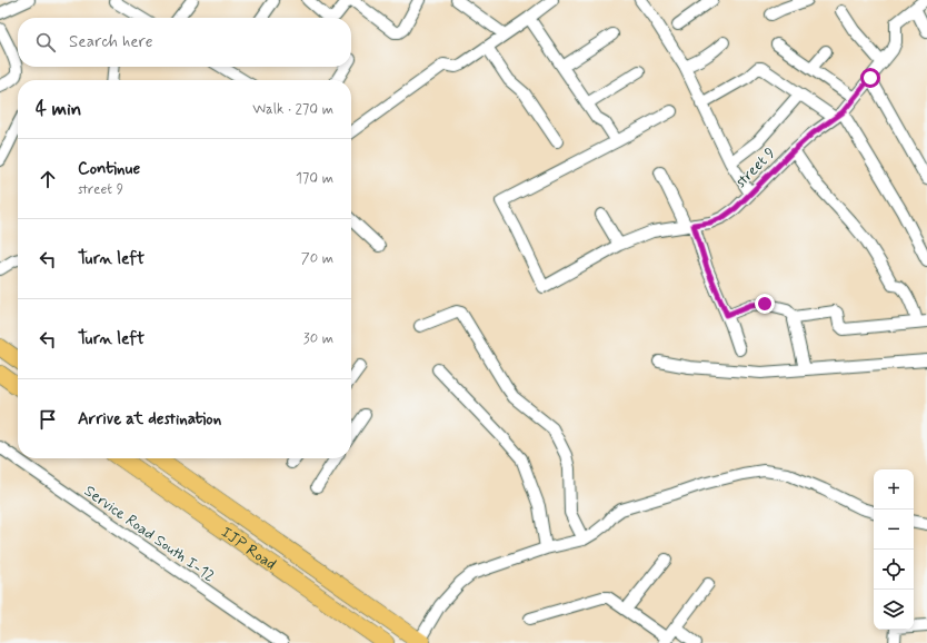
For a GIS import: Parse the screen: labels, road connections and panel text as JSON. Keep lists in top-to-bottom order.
{
  "streets": {
    "highway": ["IJP Road"],
    "street": ["street 9", "Service Road South I-12"]
  },
  "page": {
    "search": "Search here",
    "heading": ["4 min", "Walk · 270 m"],
    "list": [
      ["Continue", "street 9", "170 m"],
      ["Turn left", "70 m"],
      ["Turn left", "30 m"],
      "Arrive at destination"
    ],
    "map_buttons": ["+", "−"]
  }
}
